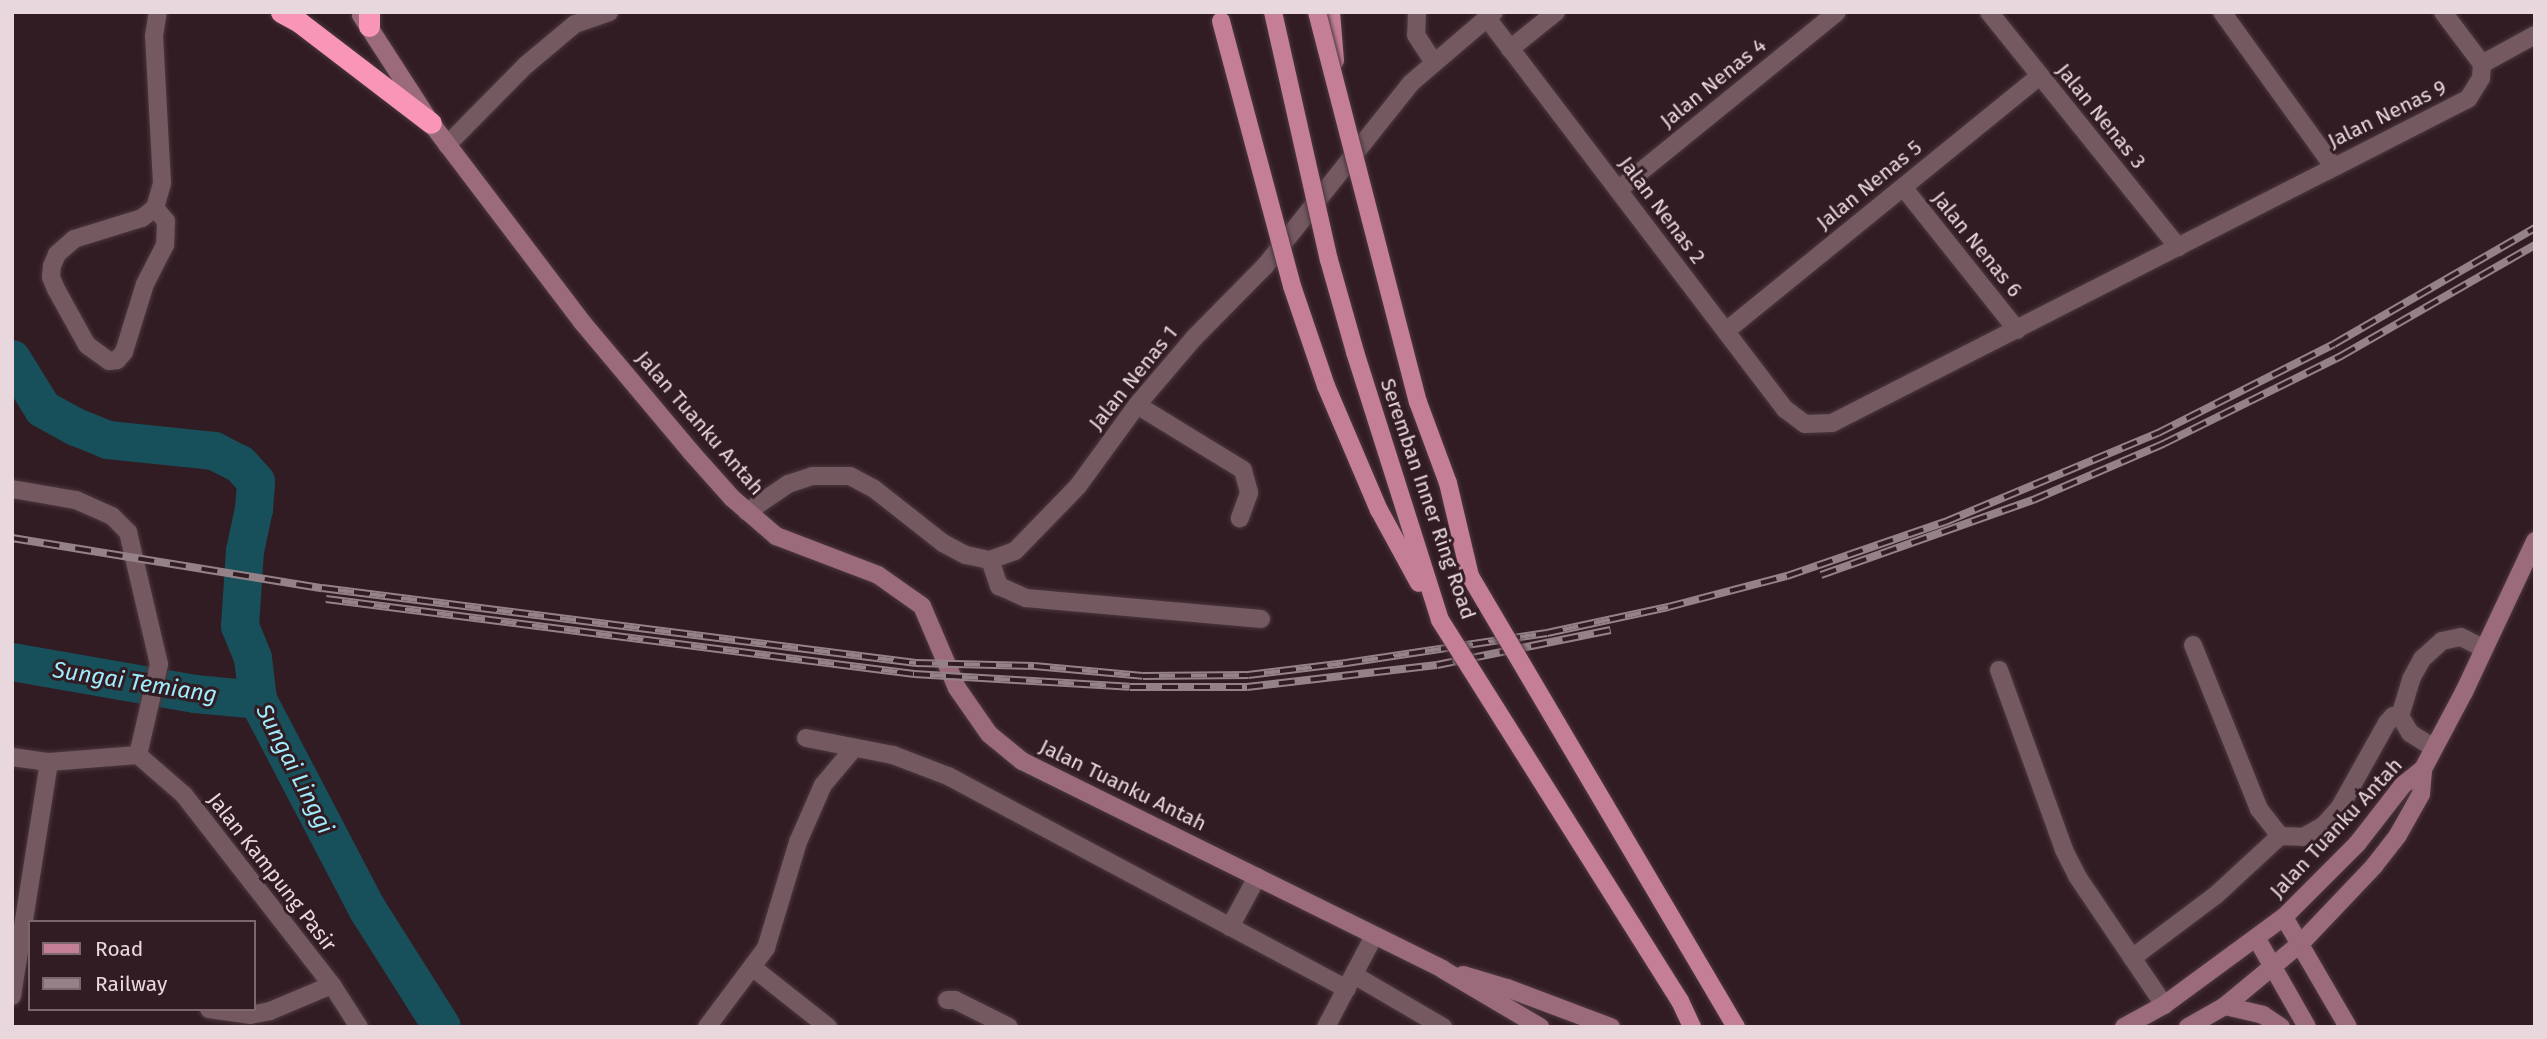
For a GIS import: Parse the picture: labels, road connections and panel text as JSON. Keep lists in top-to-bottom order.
{
  "streets": {
    "main road": ["Jalan Tuanku Antah", "Seremban Inner Ring Road"],
    "street": [
      "Jalan Nenas 4",
      "Jalan Nenas 9",
      "Jalan Nenas 3",
      "Jalan Nenas 5",
      "Jalan Nenas 2",
      "Jalan Nenas 6",
      "Jalan Nenas 1",
      "Jalan Kampung Pasir"
    ]
  },
  "crossings": [
    ["Jalan Nenas 4", "Jalan Nenas 2"],
    ["Jalan Nenas 9", "Jalan Nenas 3"],
    ["Jalan Nenas 9", "Jalan Nenas 2"],
    ["Jalan Nenas 9", "Jalan Nenas 6"],
    ["Jalan Nenas 3", "Jalan Nenas 5"],
    ["Jalan Nenas 5", "Jalan Nenas 2"],
    ["Jalan Nenas 5", "Jalan Nenas 6"],
    ["Jalan Nenas 2", "Jalan Nenas 1"]
  ],
  "water": ["Sungai Temiang", "Sungai Linggi"],
  "legend": ["Road", "Railway"]
}
